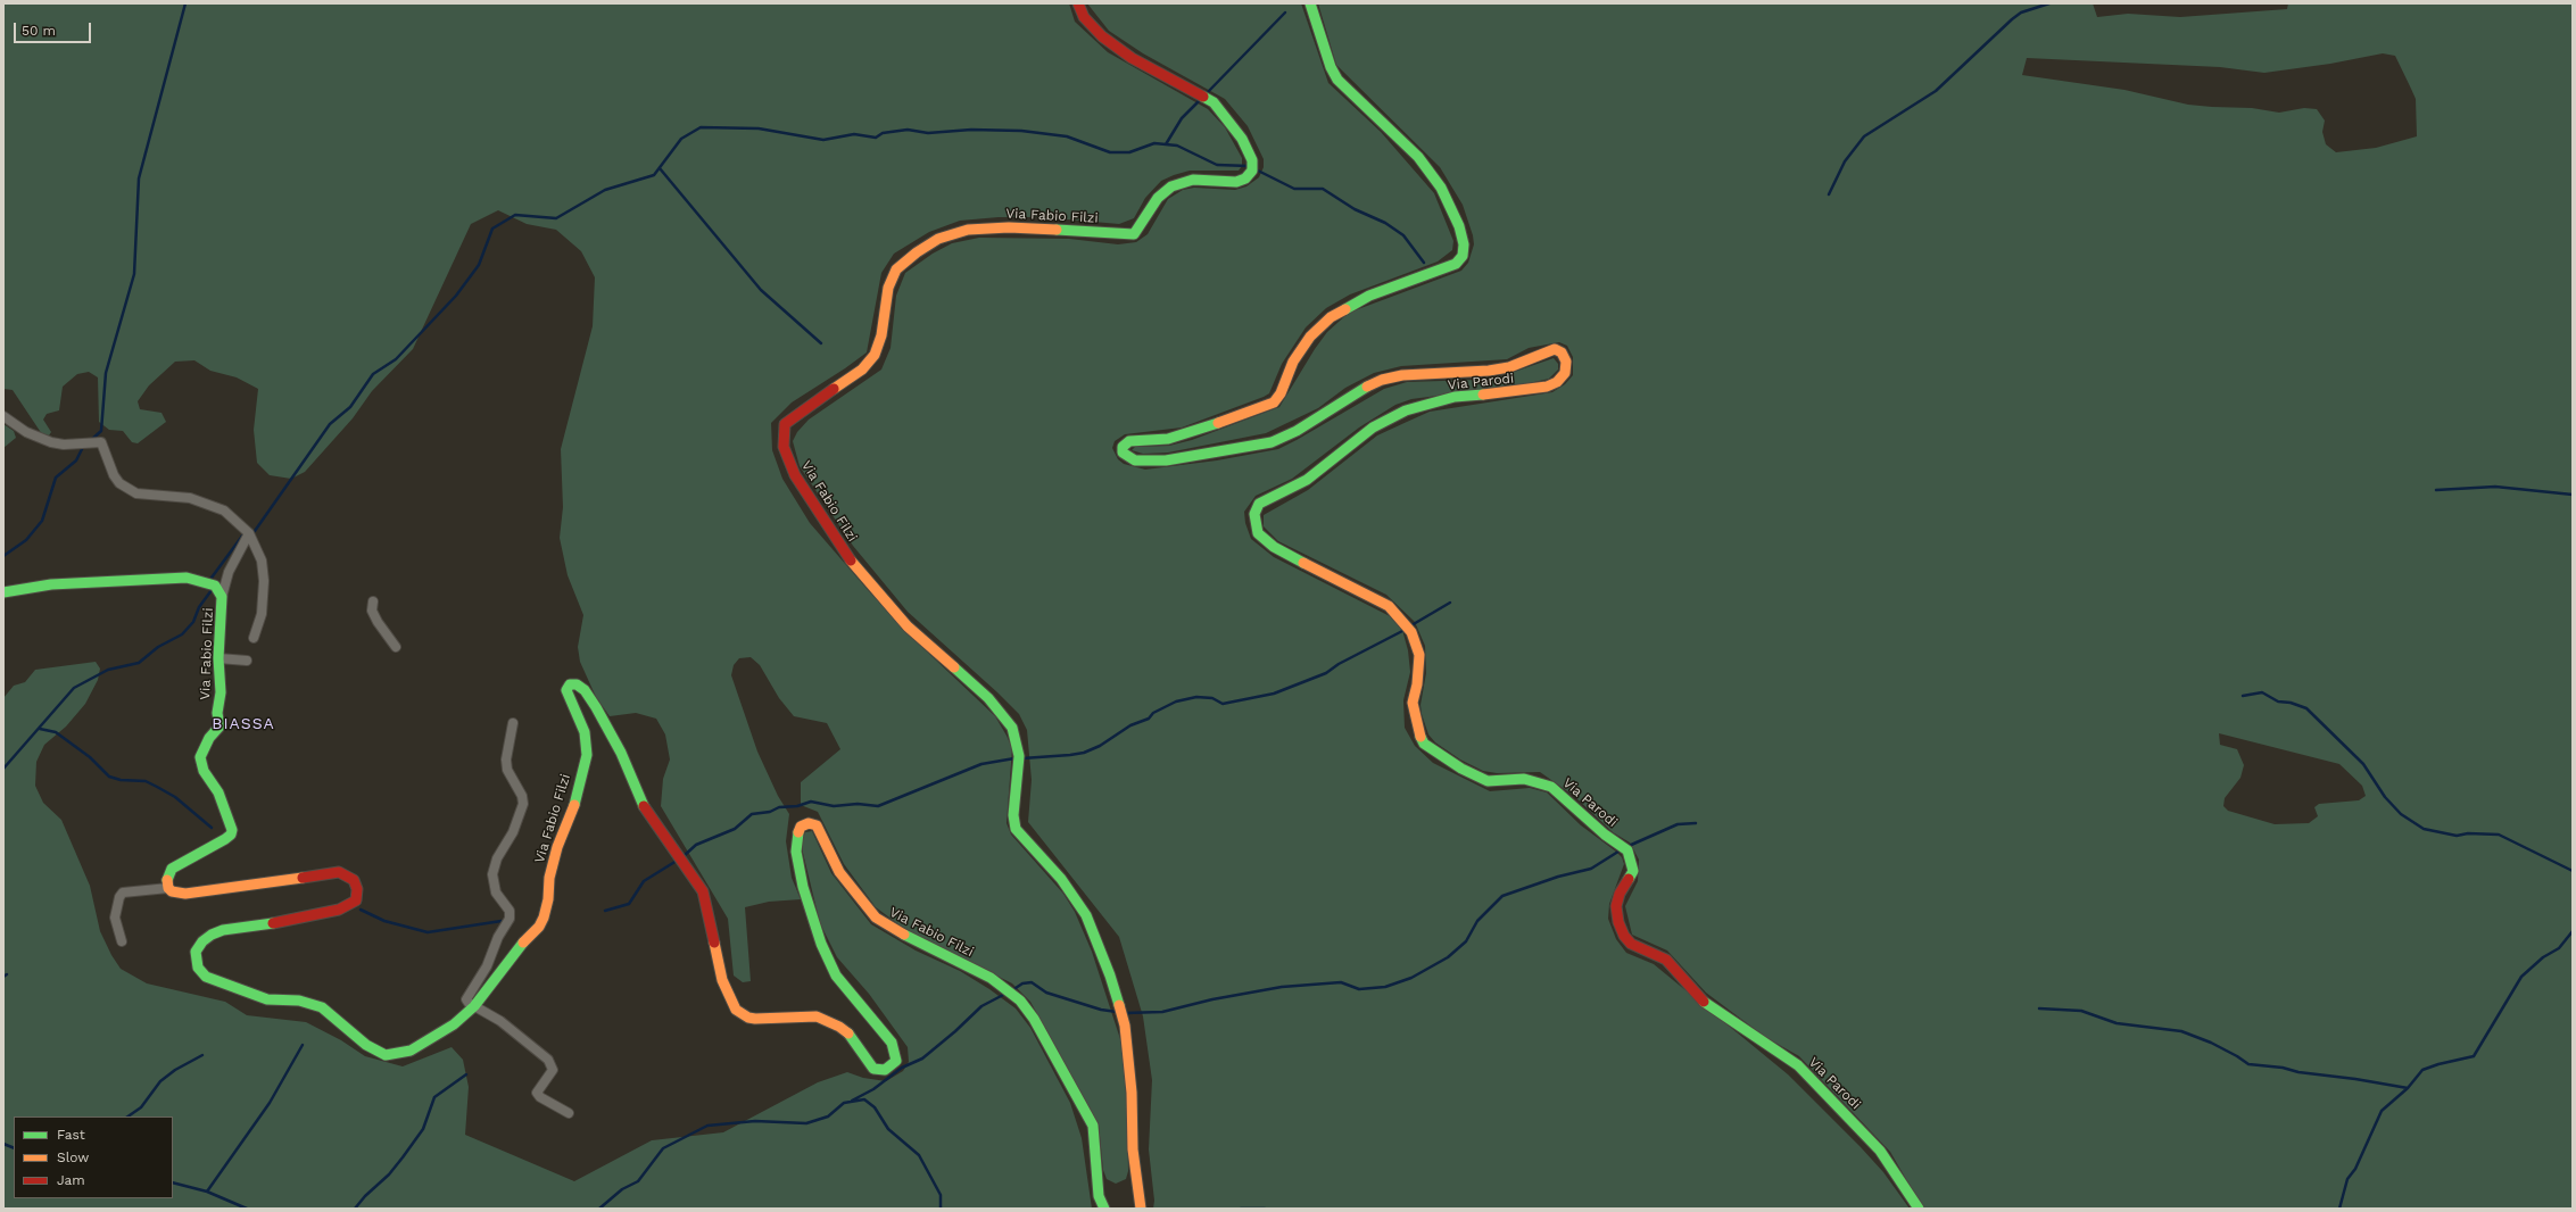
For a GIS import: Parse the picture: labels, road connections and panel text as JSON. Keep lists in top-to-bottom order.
{
  "streets": {
    "street": ["Via Fabio Filzi", "Via Parodi"]
  },
  "districts": ["BIASSA"],
  "legend": ["Fast", "Slow", "Jam"],
  "scale_bar": "50 m"
}
